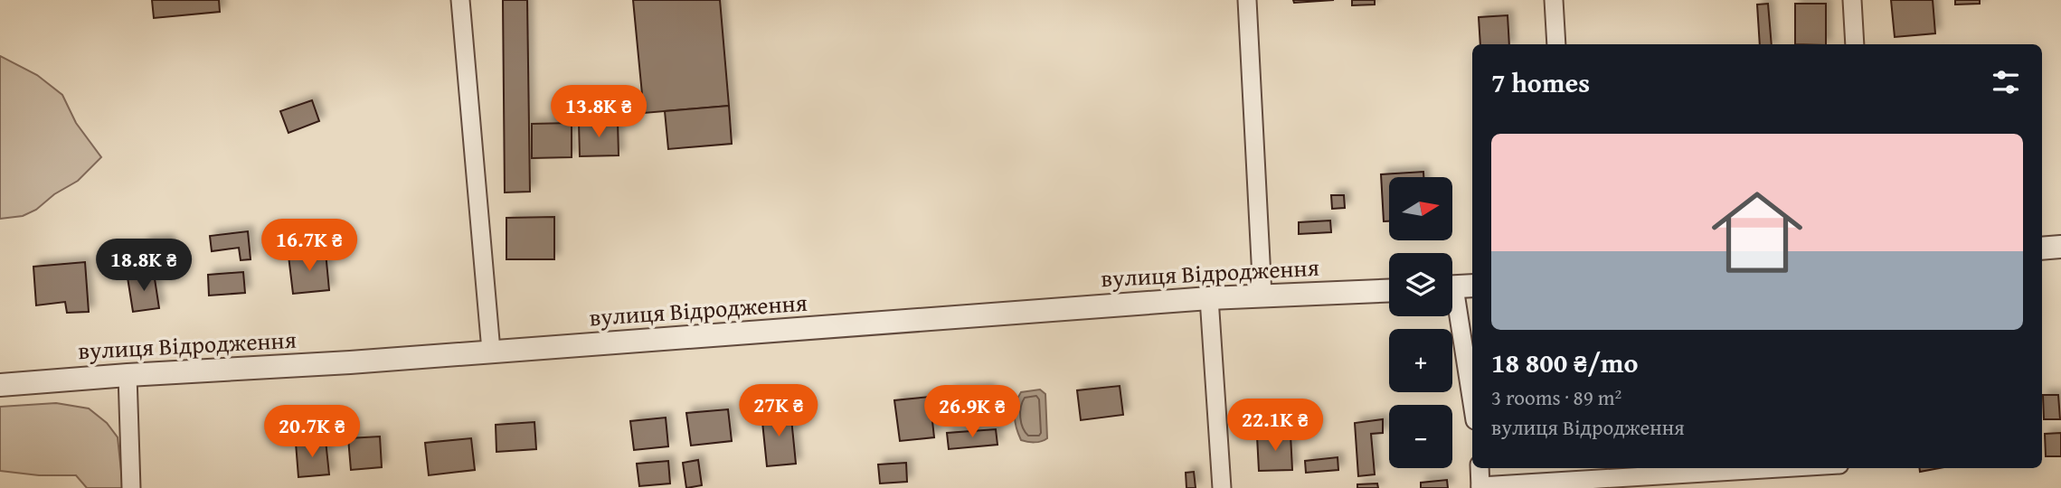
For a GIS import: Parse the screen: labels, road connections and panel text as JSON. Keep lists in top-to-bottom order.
{
  "streets": {
    "street": ["вулиця Відродження"]
  },
  "north": "right",
  "page": {
    "heading": "7 homes",
    "price": [
      "13.8K ₴",
      "16.7K ₴",
      "18.8K ₴",
      "27K ₴",
      "26.9K ₴",
      "22.1K ₴",
      "20.7K ₴"
    ],
    "list": [
      {
        "name": "18 800 ₴/mo",
        "note": "3 rooms · 89 m² · вулиця Відродження"
      }
    ],
    "map_buttons": ["+", "−"]
  }
}
